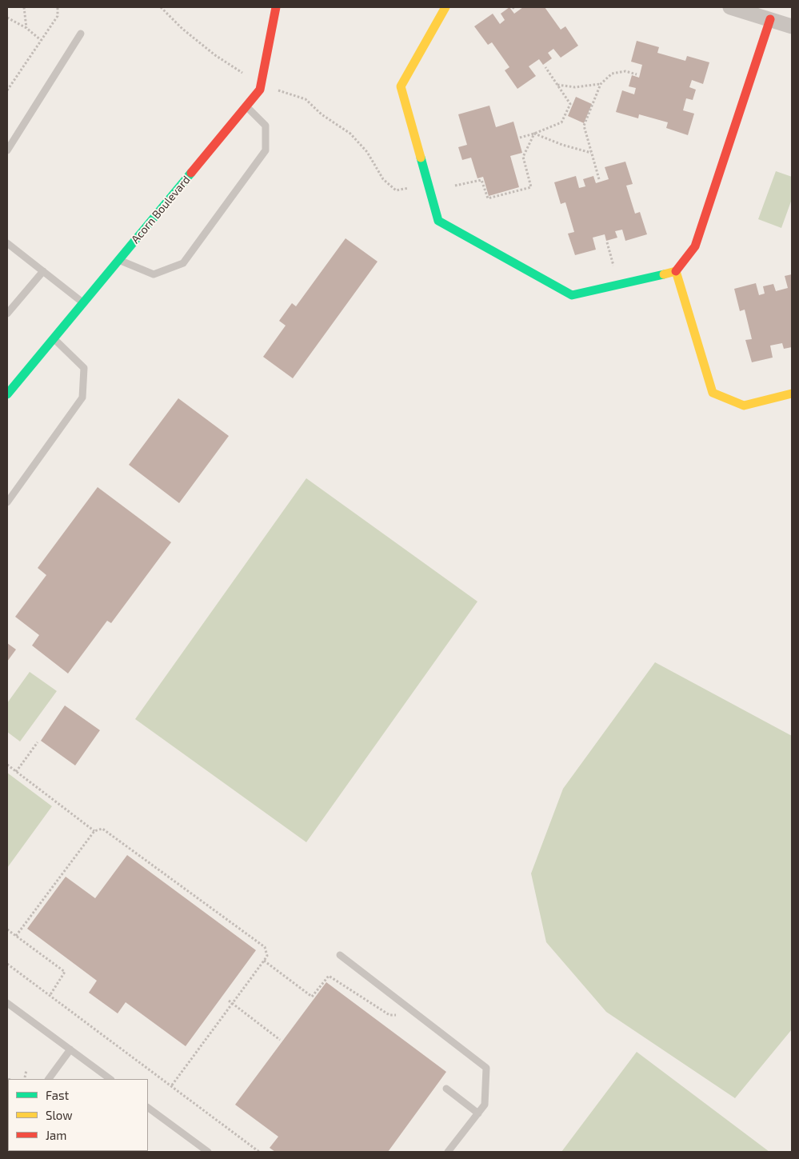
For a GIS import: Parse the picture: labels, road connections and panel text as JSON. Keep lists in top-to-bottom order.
{
  "streets": {
    "street": ["Acorn Boulevard"]
  },
  "legend": ["Fast", "Slow", "Jam"]
}
